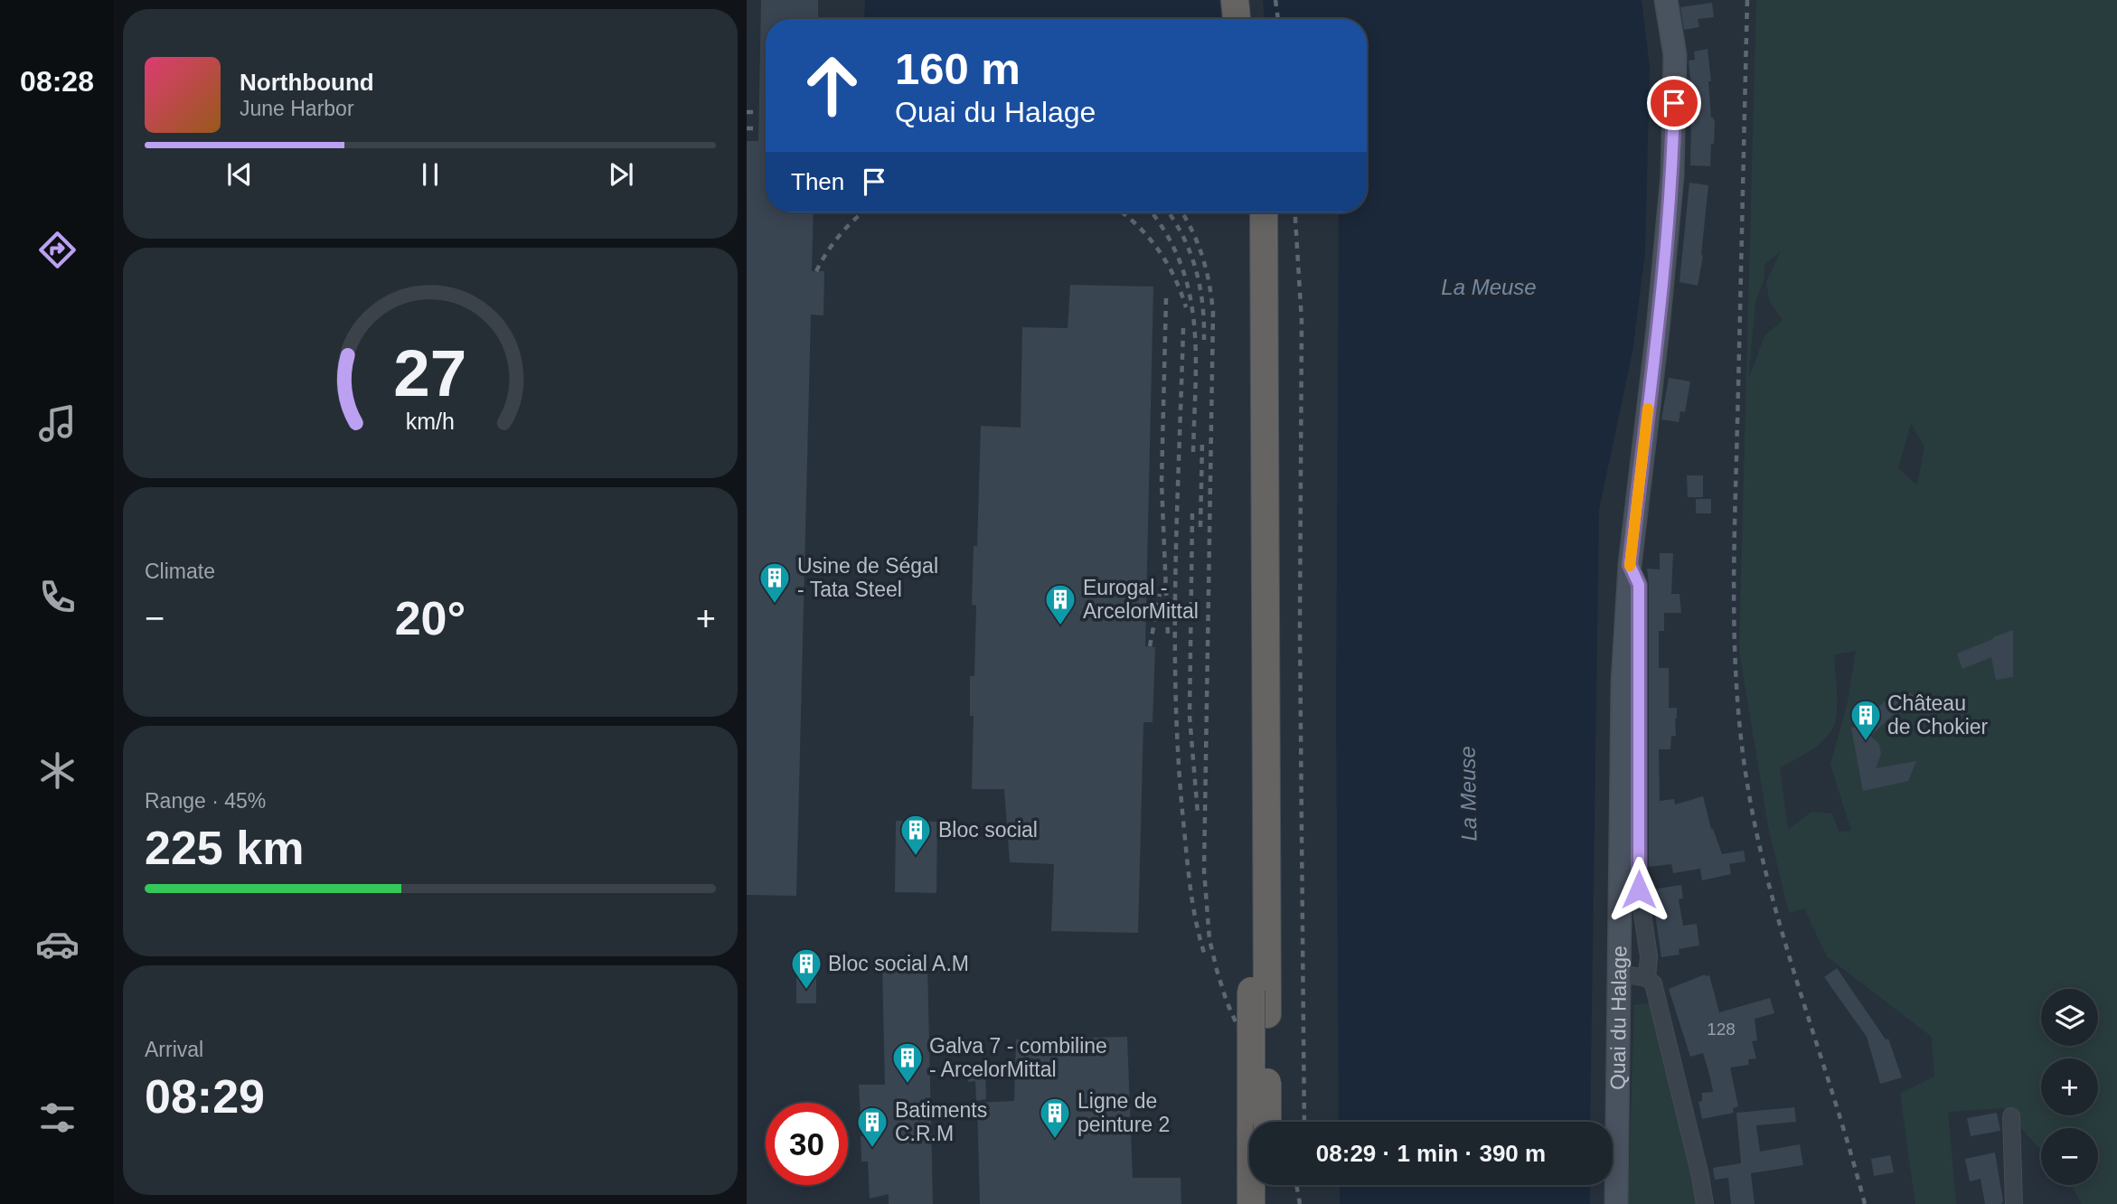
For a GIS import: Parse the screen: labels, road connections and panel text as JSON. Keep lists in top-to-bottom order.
{
  "streets": {
    "main road": ["Quai du Halage"]
  },
  "water": ["La Meuse"],
  "places": {
    "building": [
      "Usine de Ségal - Tata Steel",
      "Eurogal - ArcelorMittal",
      "Château de Chokier",
      "Bloc social",
      "Bloc social A.M",
      "Galva 7 - combiline - ArcelorMittal",
      "Ligne de peinture 2",
      "Batiments C.R.M"
    ]
  },
  "house_numbers": ["128"],
  "page": {
    "tabs": "08:28",
    "turn": ["160 m", "Quai du Halage"],
    "song": ["Northbound", "June Harbor"],
    "then": "Then",
    "tile": [
      "Climate",
      ["Range · 45%", "225 km"],
      ["Arrival", "08:29"]
    ],
    "heat": ["−", "20°", "+"],
    "map_buttons": ["+", "−"],
    "limit": "30",
    "trip": "08:29 · 1 min · 390 m",
    "gauge": ["27", "km/h"]
  }
}
